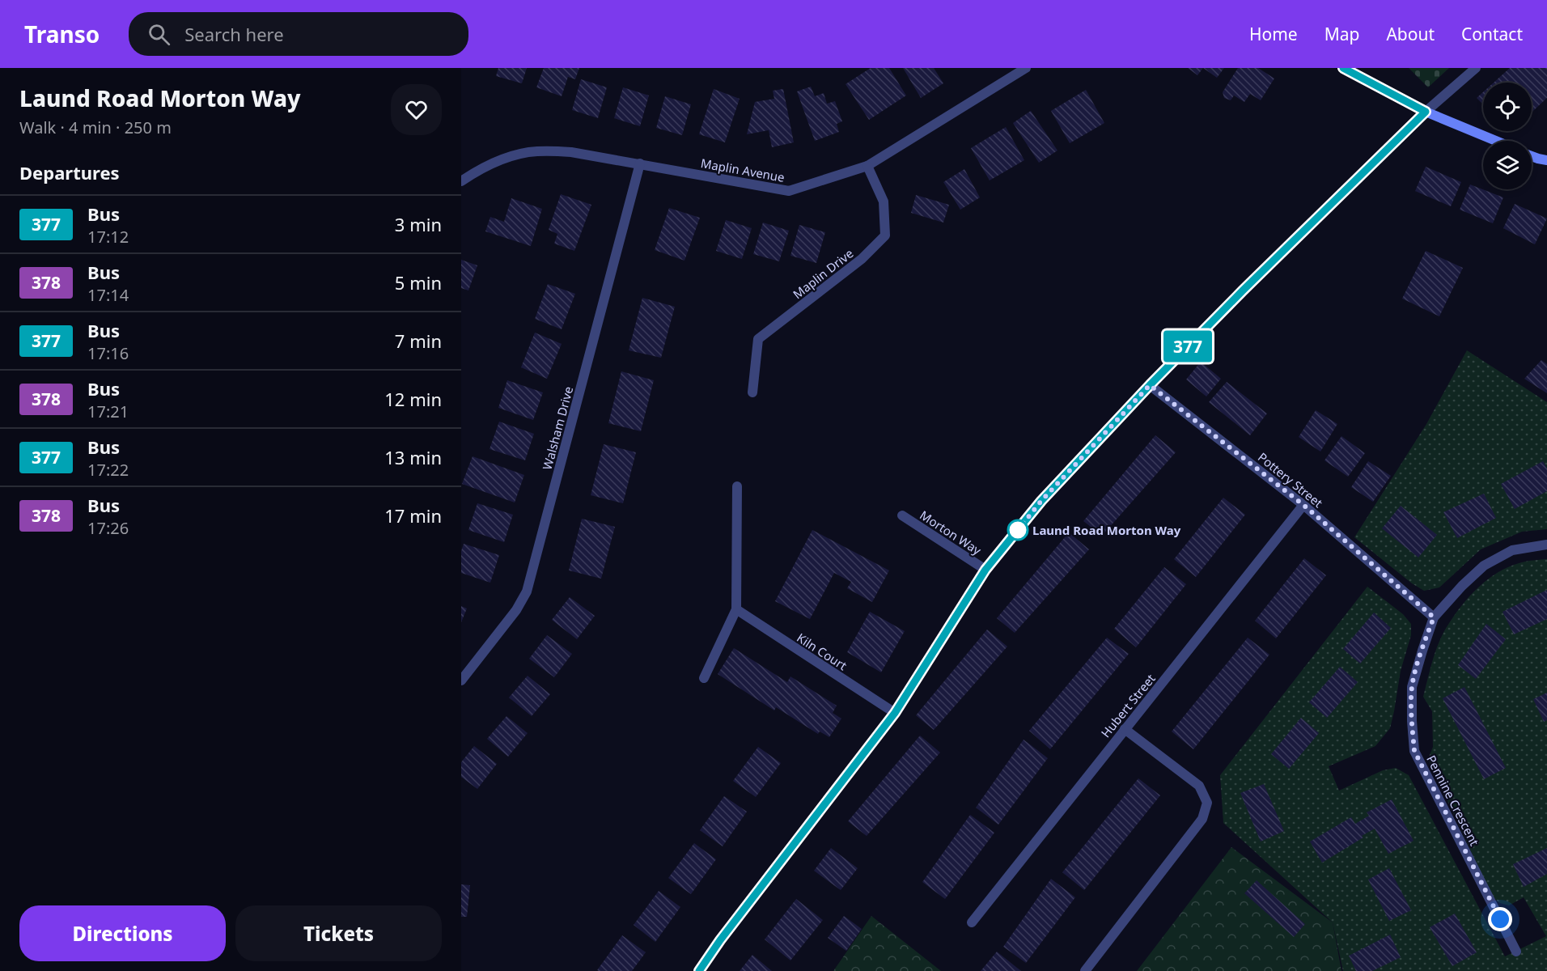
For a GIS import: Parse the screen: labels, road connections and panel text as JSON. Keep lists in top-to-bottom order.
{
  "streets": {
    "street": [
      "Maplin Avenue",
      "Maplin Drive",
      "Walsham Drive",
      "Pottery Street",
      "Morton Way",
      "Kiln Court",
      "Hubert Street",
      "Pennine Crescent"
    ]
  },
  "crossings": [
    ["Maplin Avenue", "Maplin Drive"],
    ["Maplin Avenue", "Walsham Drive"],
    ["Pottery Street", "Hubert Street"],
    ["Pottery Street", "Pennine Crescent"]
  ],
  "places": ["Laund Road Morton Way"],
  "lines": ["bus line 377"],
  "page": {
    "header": "Transo",
    "search": "Search here",
    "nav": [
      "Home",
      "Map",
      "About",
      "Contact"
    ],
    "heading": [
      ["Laund Road Morton Way", "Walk · 4 min · 250 m"],
      "Departures"
    ],
    "on_map": "377",
    "list": [
      {
        "mark": "377",
        "name": "Bus",
        "note": "17:12",
        "value": "3 min"
      },
      {
        "mark": "378",
        "name": "Bus",
        "note": "17:14",
        "value": "5 min"
      },
      {
        "mark": "377",
        "name": "Bus",
        "note": "17:16",
        "value": "7 min"
      },
      {
        "mark": "378",
        "name": "Bus",
        "note": "17:21",
        "value": "12 min"
      },
      {
        "mark": "377",
        "name": "Bus",
        "note": "17:22",
        "value": "13 min"
      },
      {
        "mark": "378",
        "name": "Bus",
        "note": "17:26",
        "value": "17 min"
      }
    ],
    "buttons": ["Directions", "Tickets"]
  }
}
